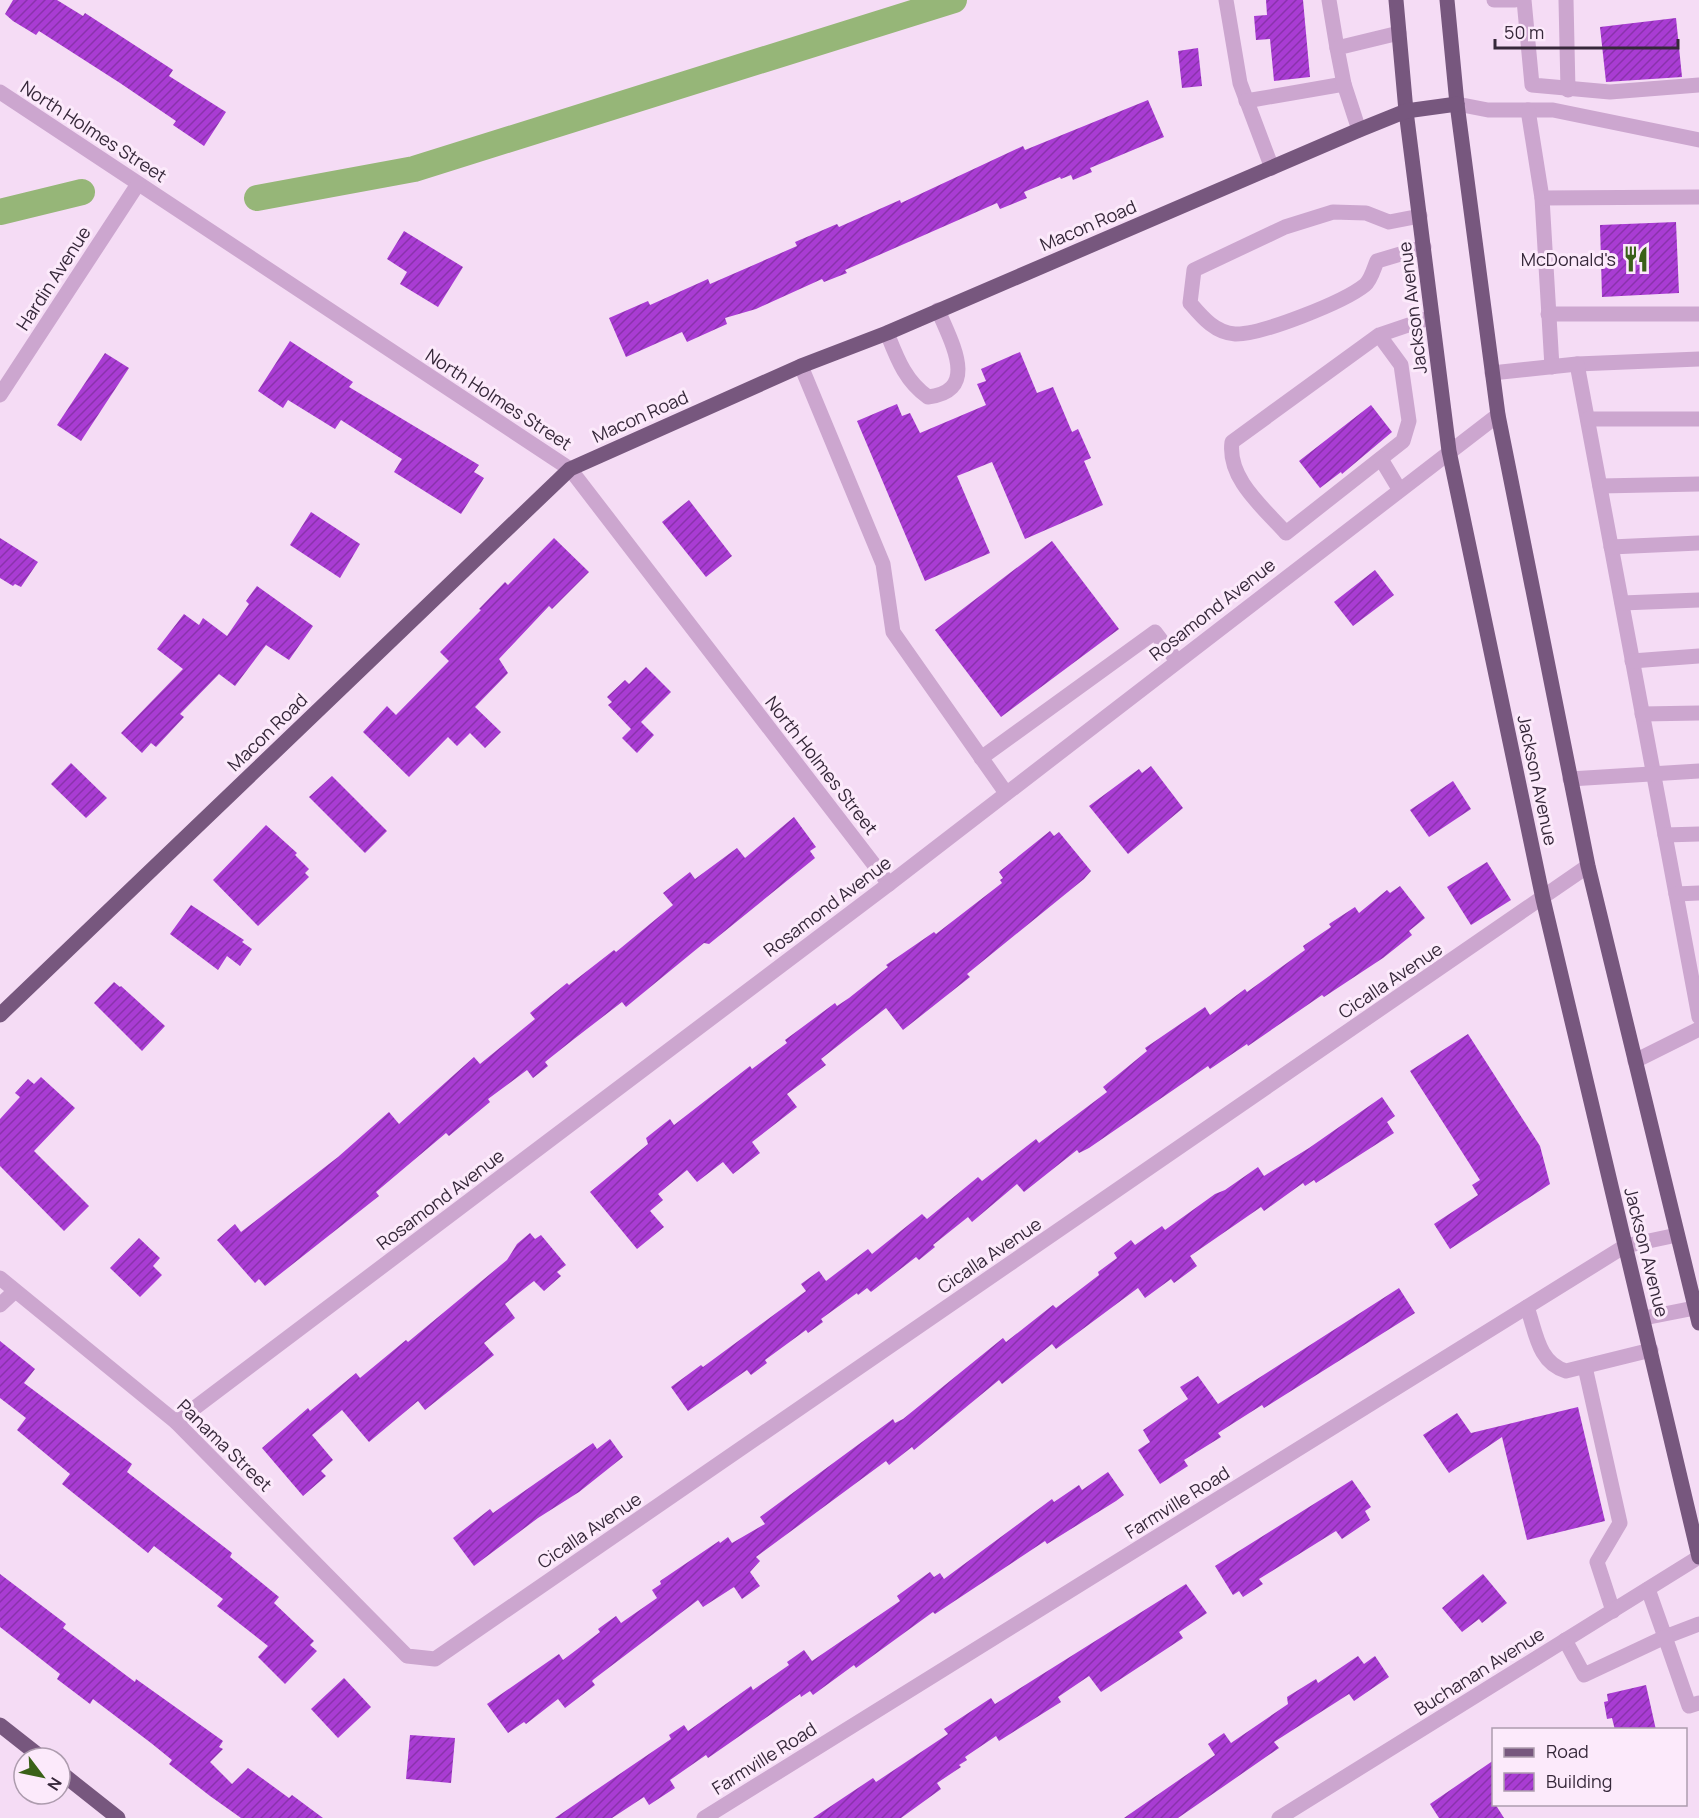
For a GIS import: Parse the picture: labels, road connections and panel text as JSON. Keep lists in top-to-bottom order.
{
  "streets": {
    "main road": ["Macon Road", "Jackson Avenue"],
    "street": [
      "North Holmes Street",
      "Hardin Avenue",
      "Rosamond Avenue",
      "Cicalla Avenue",
      "Panama Street",
      "Farmville Road",
      "Buchanan Avenue"
    ]
  },
  "crossings": [
    ["North Holmes Street", "Macon Road"],
    ["North Holmes Street", "Hardin Avenue"],
    ["North Holmes Street", "Rosamond Avenue"],
    ["Macon Road", "Jackson Avenue"],
    ["Jackson Avenue", "Rosamond Avenue"],
    ["Jackson Avenue", "Cicalla Avenue"],
    ["Jackson Avenue", "Farmville Road"],
    ["Jackson Avenue", "Buchanan Avenue"],
    ["Rosamond Avenue", "Panama Street"],
    ["Cicalla Avenue", "Panama Street"]
  ],
  "places": {
    "restaurant": ["McDonald's"]
  },
  "legend": ["Road", "Building"],
  "scale_bar": "50 m",
  "north": "bottom right"
}
